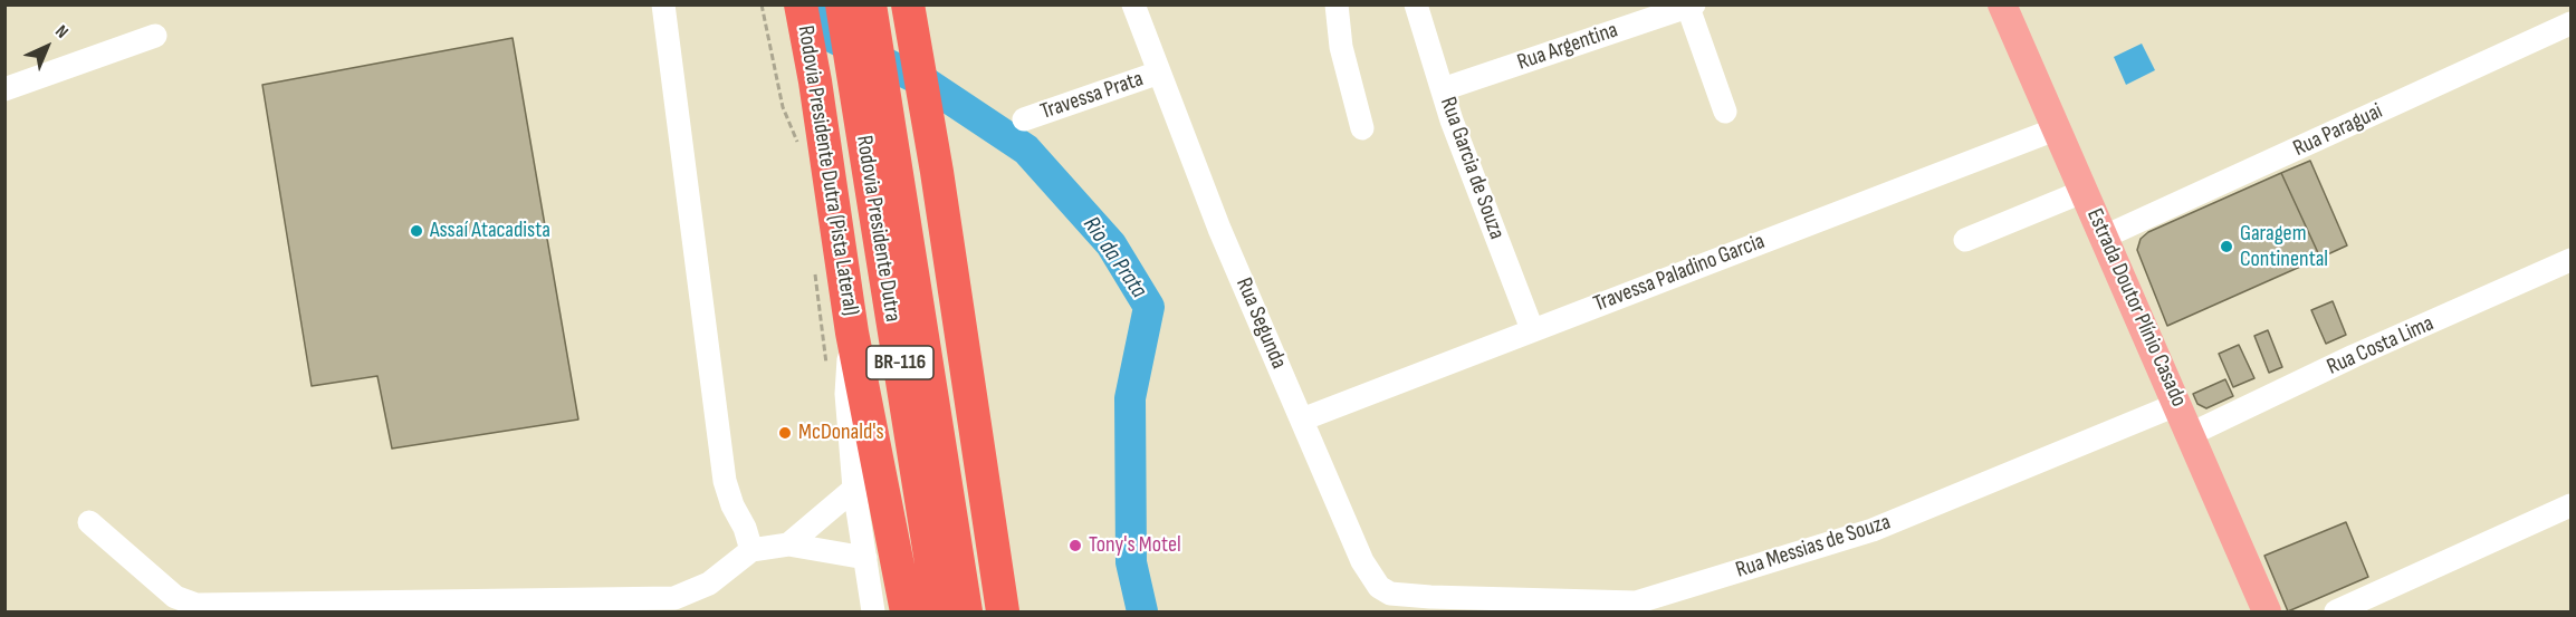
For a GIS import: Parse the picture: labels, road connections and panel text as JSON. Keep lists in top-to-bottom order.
{
  "streets": {
    "highway": ["Rodovia Presidente Dutra (Pista Lateral)", "Rodovia Presidente Dutra", "BR-116"],
    "main road": ["Estrada Doutor Plínio Casado"],
    "street": [
      "Rua Argentina",
      "Travessa Prata",
      "Rua Paraguai",
      "Rua Garcia de Souza",
      "Travessa Paladino Garcia",
      "Rua Segunda",
      "Rua Costa Lima",
      "Rua Messias de Souza"
    ]
  },
  "crossings": [
    ["Rua Argentina", "Rua Garcia de Souza"],
    ["Travessa Prata", "Rua Segunda"],
    ["Rua Paraguai", "Estrada Doutor Plínio Casado"],
    ["Rua Garcia de Souza", "Travessa Paladino Garcia"],
    ["Travessa Paladino Garcia", "Estrada Doutor Plínio Casado"],
    ["Travessa Paladino Garcia", "Rua Segunda"],
    ["Estrada Doutor Plínio Casado", "Rua Costa Lima"],
    ["Estrada Doutor Plínio Casado", "Rua Messias de Souza"],
    ["Rua Segunda", "Rua Messias de Souza"]
  ],
  "water": ["Rio da Prata"],
  "places": [
    "Assaí Atacadista",
    "Garagem Continental",
    "McDonald's",
    "Tony's Motel"
  ],
  "north": "top right"
}
